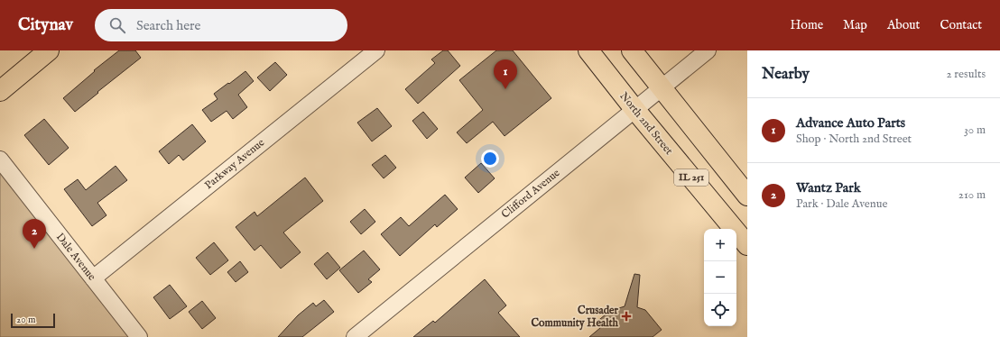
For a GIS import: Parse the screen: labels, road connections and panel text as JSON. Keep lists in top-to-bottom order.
{
  "streets": {
    "main road": ["North 2nd Street", "IL 251"],
    "street": ["Parkway Avenue", "Clifford Avenue", "Dale Avenue"]
  },
  "crossings": [
    ["North 2nd Street", "Clifford Avenue"],
    ["Parkway Avenue", "Dale Avenue"],
    ["IL 251", "Clifford Avenue"]
  ],
  "places": {
    "health": ["Crusader Community Health"]
  },
  "scale_bar": "20 m",
  "page": {
    "header": "Citynav",
    "search": "Search here",
    "nav": [
      "Home",
      "Map",
      "About",
      "Contact"
    ],
    "heading": ["Nearby", "2 results"],
    "pins": ["1", "2"],
    "list": [
      {
        "mark": "1",
        "name": "Advance Auto Parts",
        "note": "Shop · North 2nd Street",
        "value": "30 m"
      },
      {
        "mark": "2",
        "name": "Wantz Park",
        "note": "Park · Dale Avenue",
        "value": "210 m"
      }
    ],
    "map_buttons": ["+", "−"],
    "scale": "20 m"
  }
}
